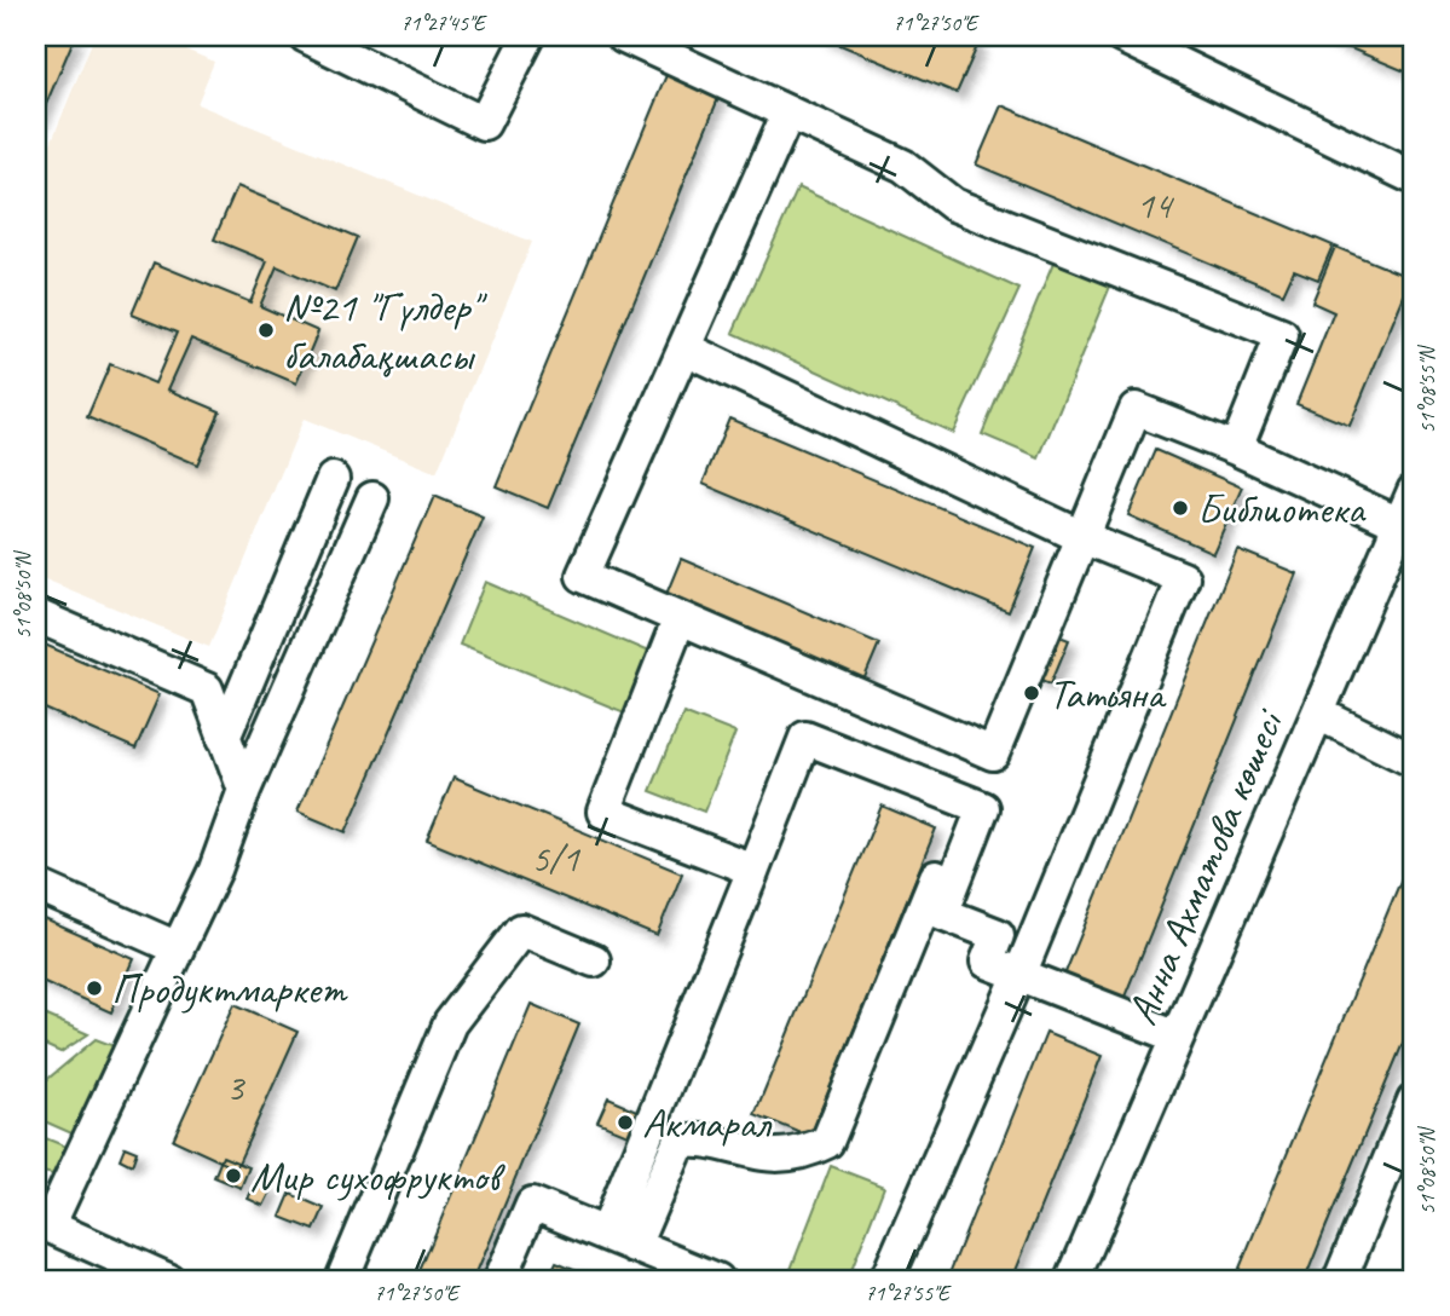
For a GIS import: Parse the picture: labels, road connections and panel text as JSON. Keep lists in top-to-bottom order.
{
  "streets": {
    "street": ["Анна Ахматова көшесі"]
  },
  "places": [
    "№21 \"Гүлдер\" балабақшасы",
    "Библиотека",
    "Татьяна",
    "Продуктмаркет",
    "Акмарал",
    "Мир сухофруктов"
  ],
  "house_numbers": ["14", "5/1", "3"],
  "coordinates": [
    "71°27'45\"E",
    "71°27'50\"E",
    "51°08'55\"N",
    "51°08'50\"N",
    "71°27'55\"E"
  ]
}
